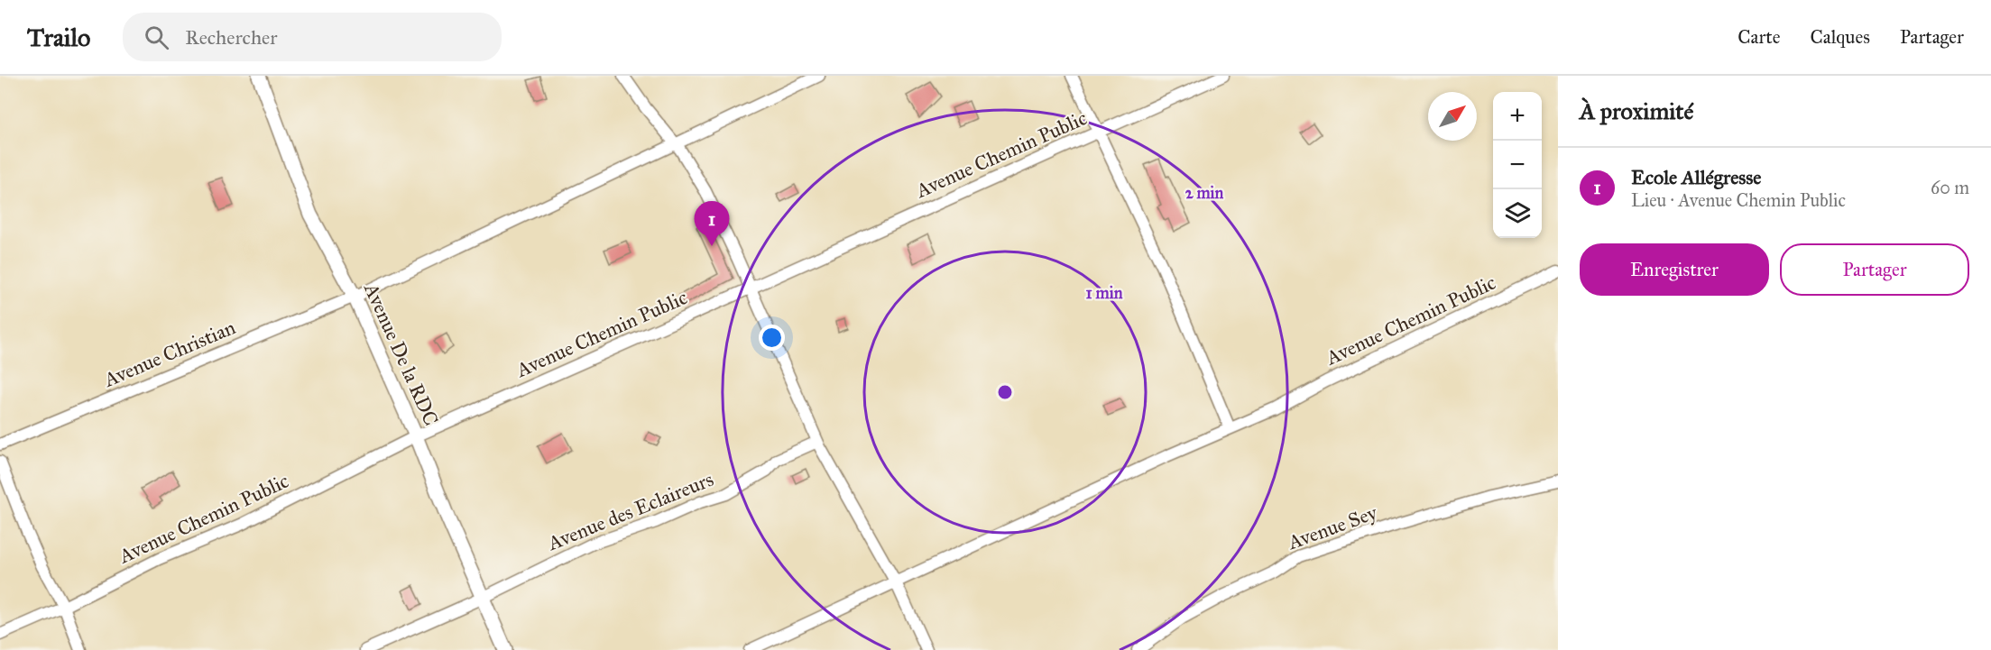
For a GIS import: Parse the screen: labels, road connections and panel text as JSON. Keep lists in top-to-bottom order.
{
  "streets": {
    "street": [
      "Avenue Chemin Public",
      "Avenue Christian",
      "Avenue De la RDC",
      "Avenue des Eclaireurs",
      "Avenue Sey"
    ]
  },
  "crossings": [
    ["Avenue Chemin Public", "Avenue De la RDC"],
    ["Avenue Christian", "Avenue De la RDC"],
    ["Avenue De la RDC", "Avenue des Eclaireurs"]
  ],
  "north": "top right",
  "page": {
    "header": "Trailo",
    "search": "Rechercher",
    "nav": ["Carte", "Calques", "Partager"],
    "heading": "À proximité",
    "map_buttons": ["+", "−"],
    "list": [
      {
        "mark": "1",
        "name": "Ecole Allégresse",
        "note": "Lieu · Avenue Chemin Public",
        "value": "60 m"
      }
    ],
    "pins": "1",
    "buttons": ["Enregistrer", "Partager"]
  },
  "rings": ["2 min", "1 min"]
}
